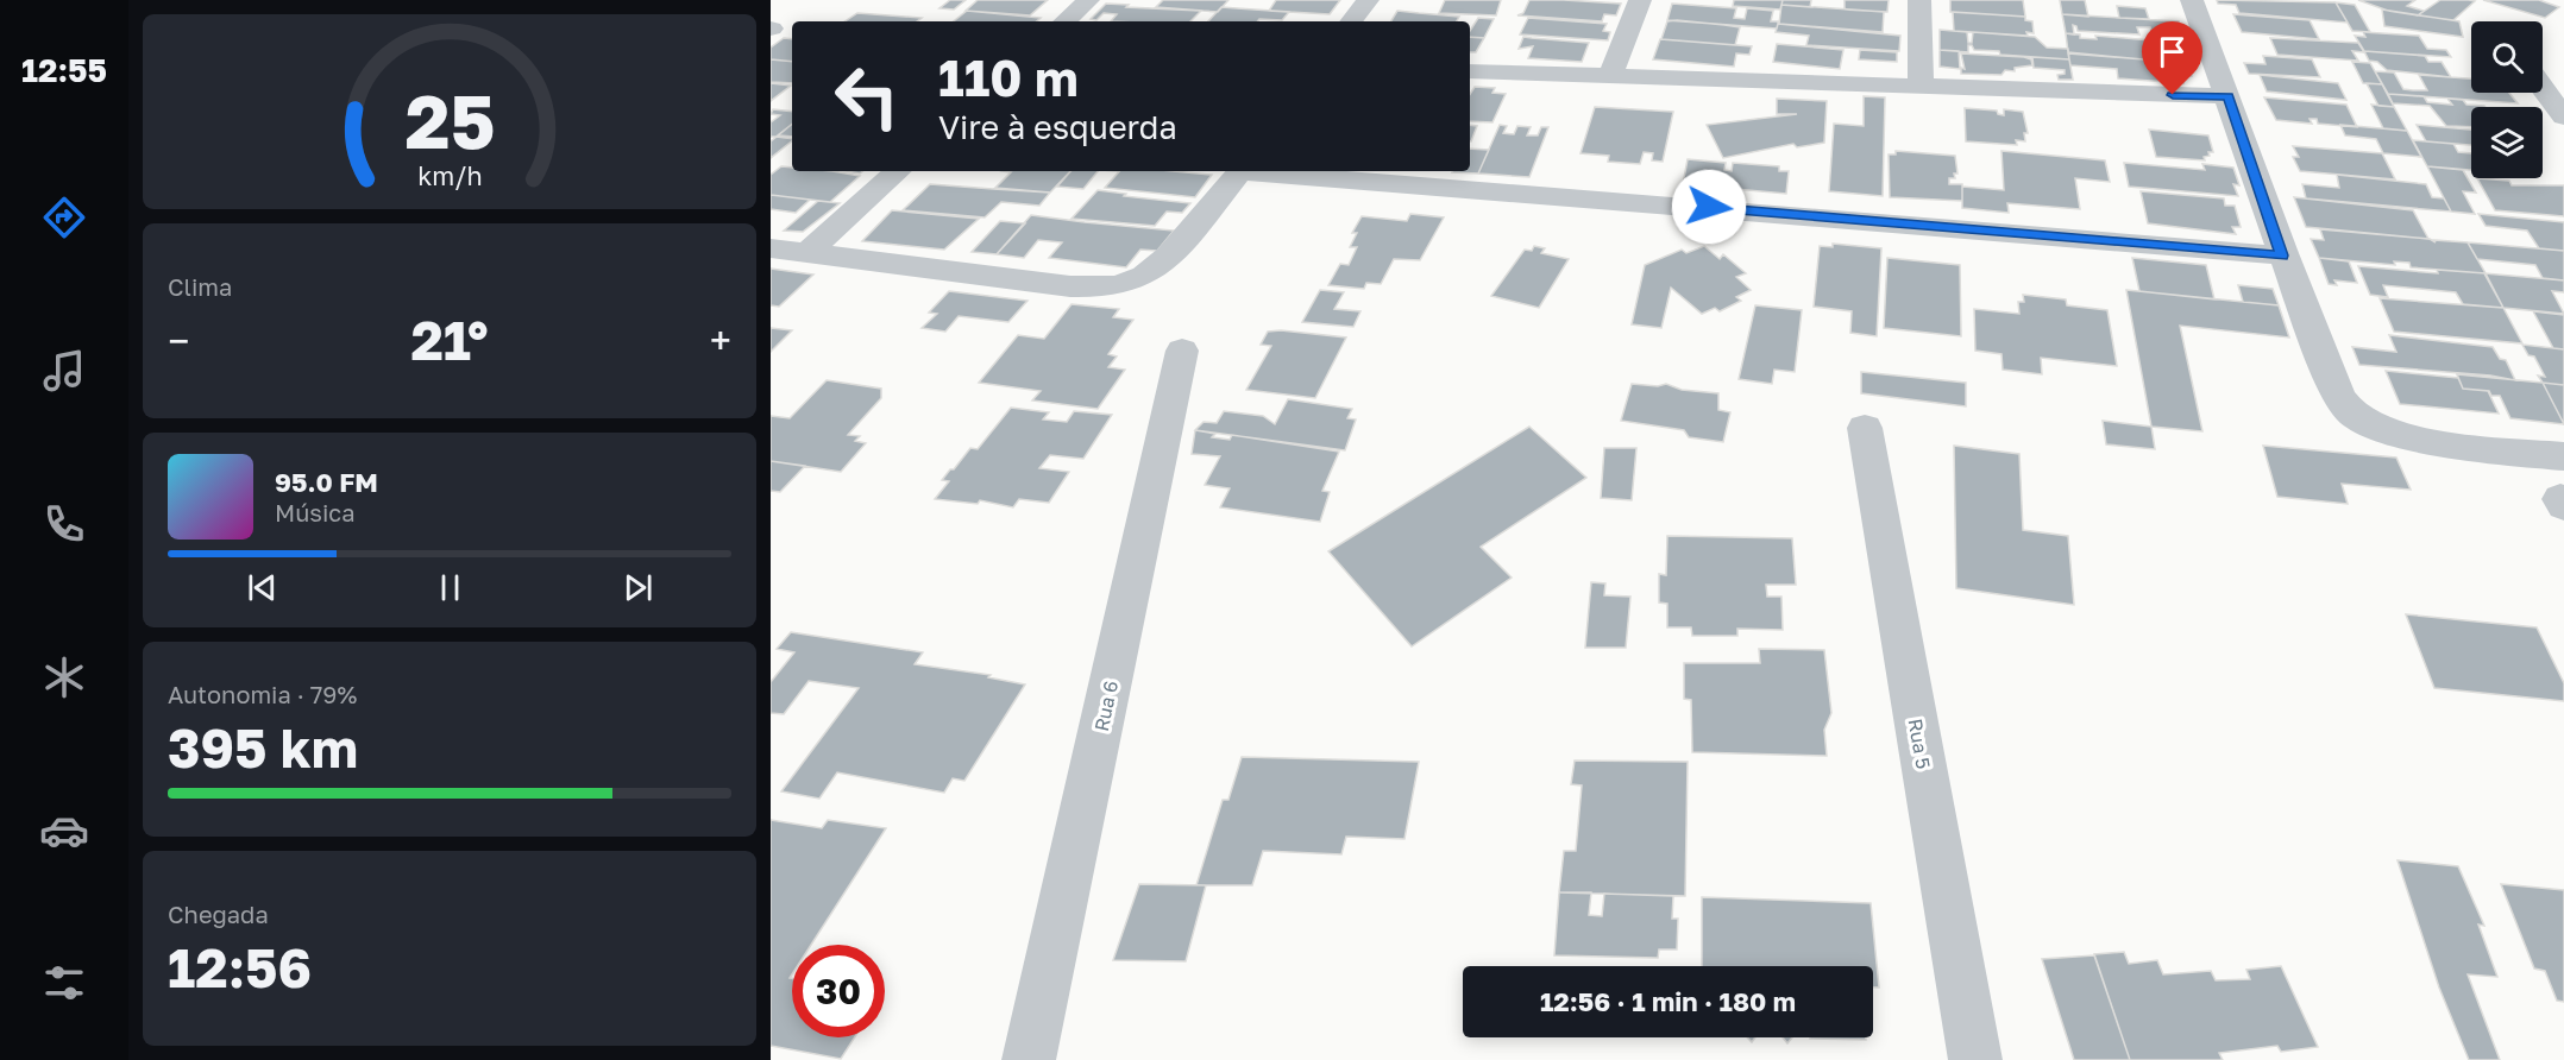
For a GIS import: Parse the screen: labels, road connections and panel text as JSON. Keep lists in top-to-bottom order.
{
  "streets": {
    "street": ["Rua 6", "Rua 5"]
  },
  "page": {
    "tabs": "12:55",
    "turn": ["110 m", "Vire à esquerda"],
    "tile": [
      "Clima",
      ["Autonomia · 79%", "395 km"],
      ["Chegada", "12:56"]
    ],
    "heat": ["−", "21°", "+"],
    "song": ["95.0 FM", "Música"],
    "limit": "30",
    "trip": "12:56 · 1 min · 180 m",
    "gauge": ["25", "km/h"]
  }
}
